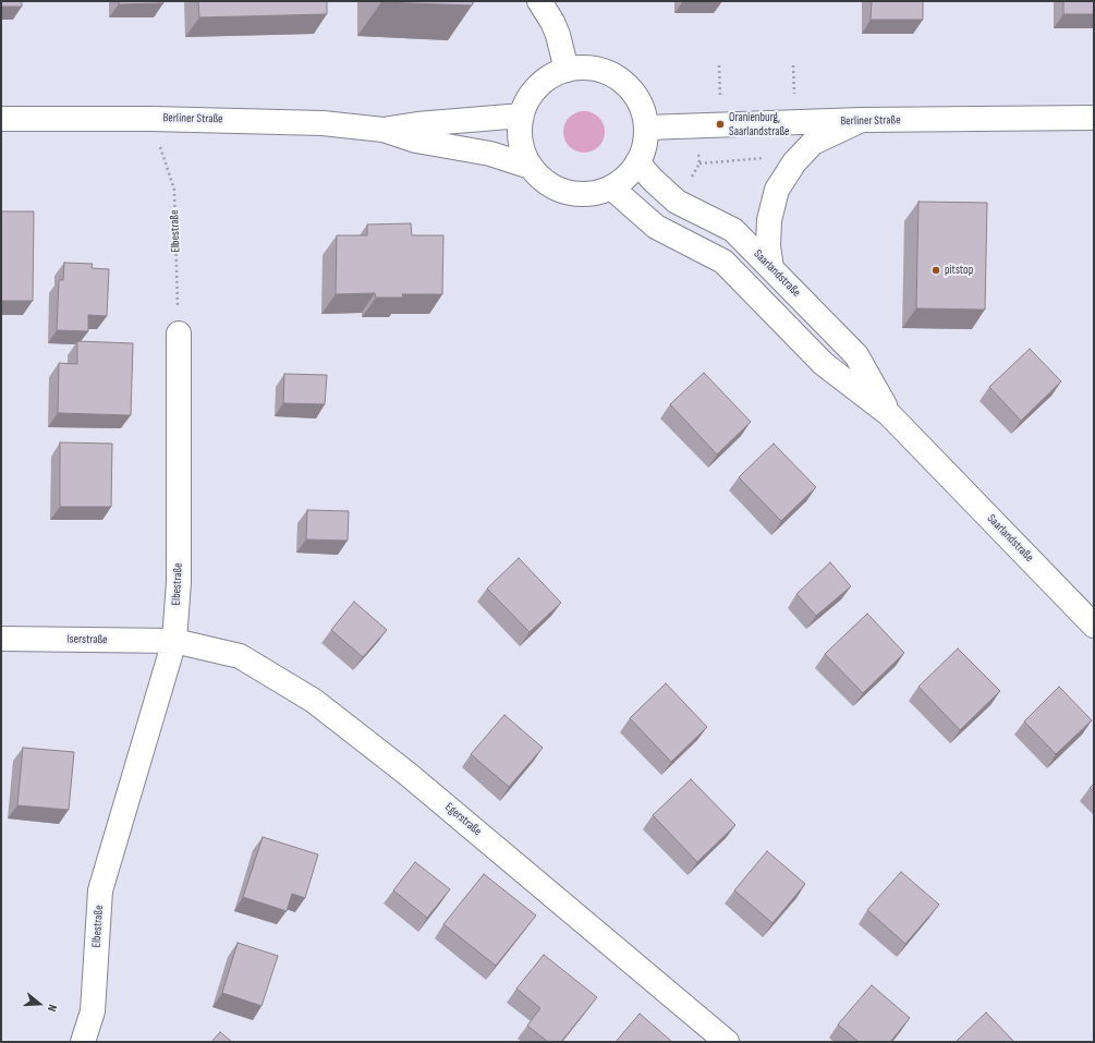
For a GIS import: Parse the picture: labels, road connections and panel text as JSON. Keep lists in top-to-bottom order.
{
  "streets": {
    "street": [
      "Berliner Straße",
      "Elbestraße",
      "Saarlandstraße",
      "Iserstraße",
      "Egerstraße"
    ]
  },
  "crossings": [
    ["Berliner Straße", "Elbestraße"],
    ["Berliner Straße", "Saarlandstraße"],
    ["Elbestraße", "Iserstraße"],
    ["Elbestraße", "Egerstraße"],
    ["Iserstraße", "Egerstraße"]
  ],
  "places": ["Oranienburg, Saarlandstraße", "pitstop"],
  "north": "right"
}
